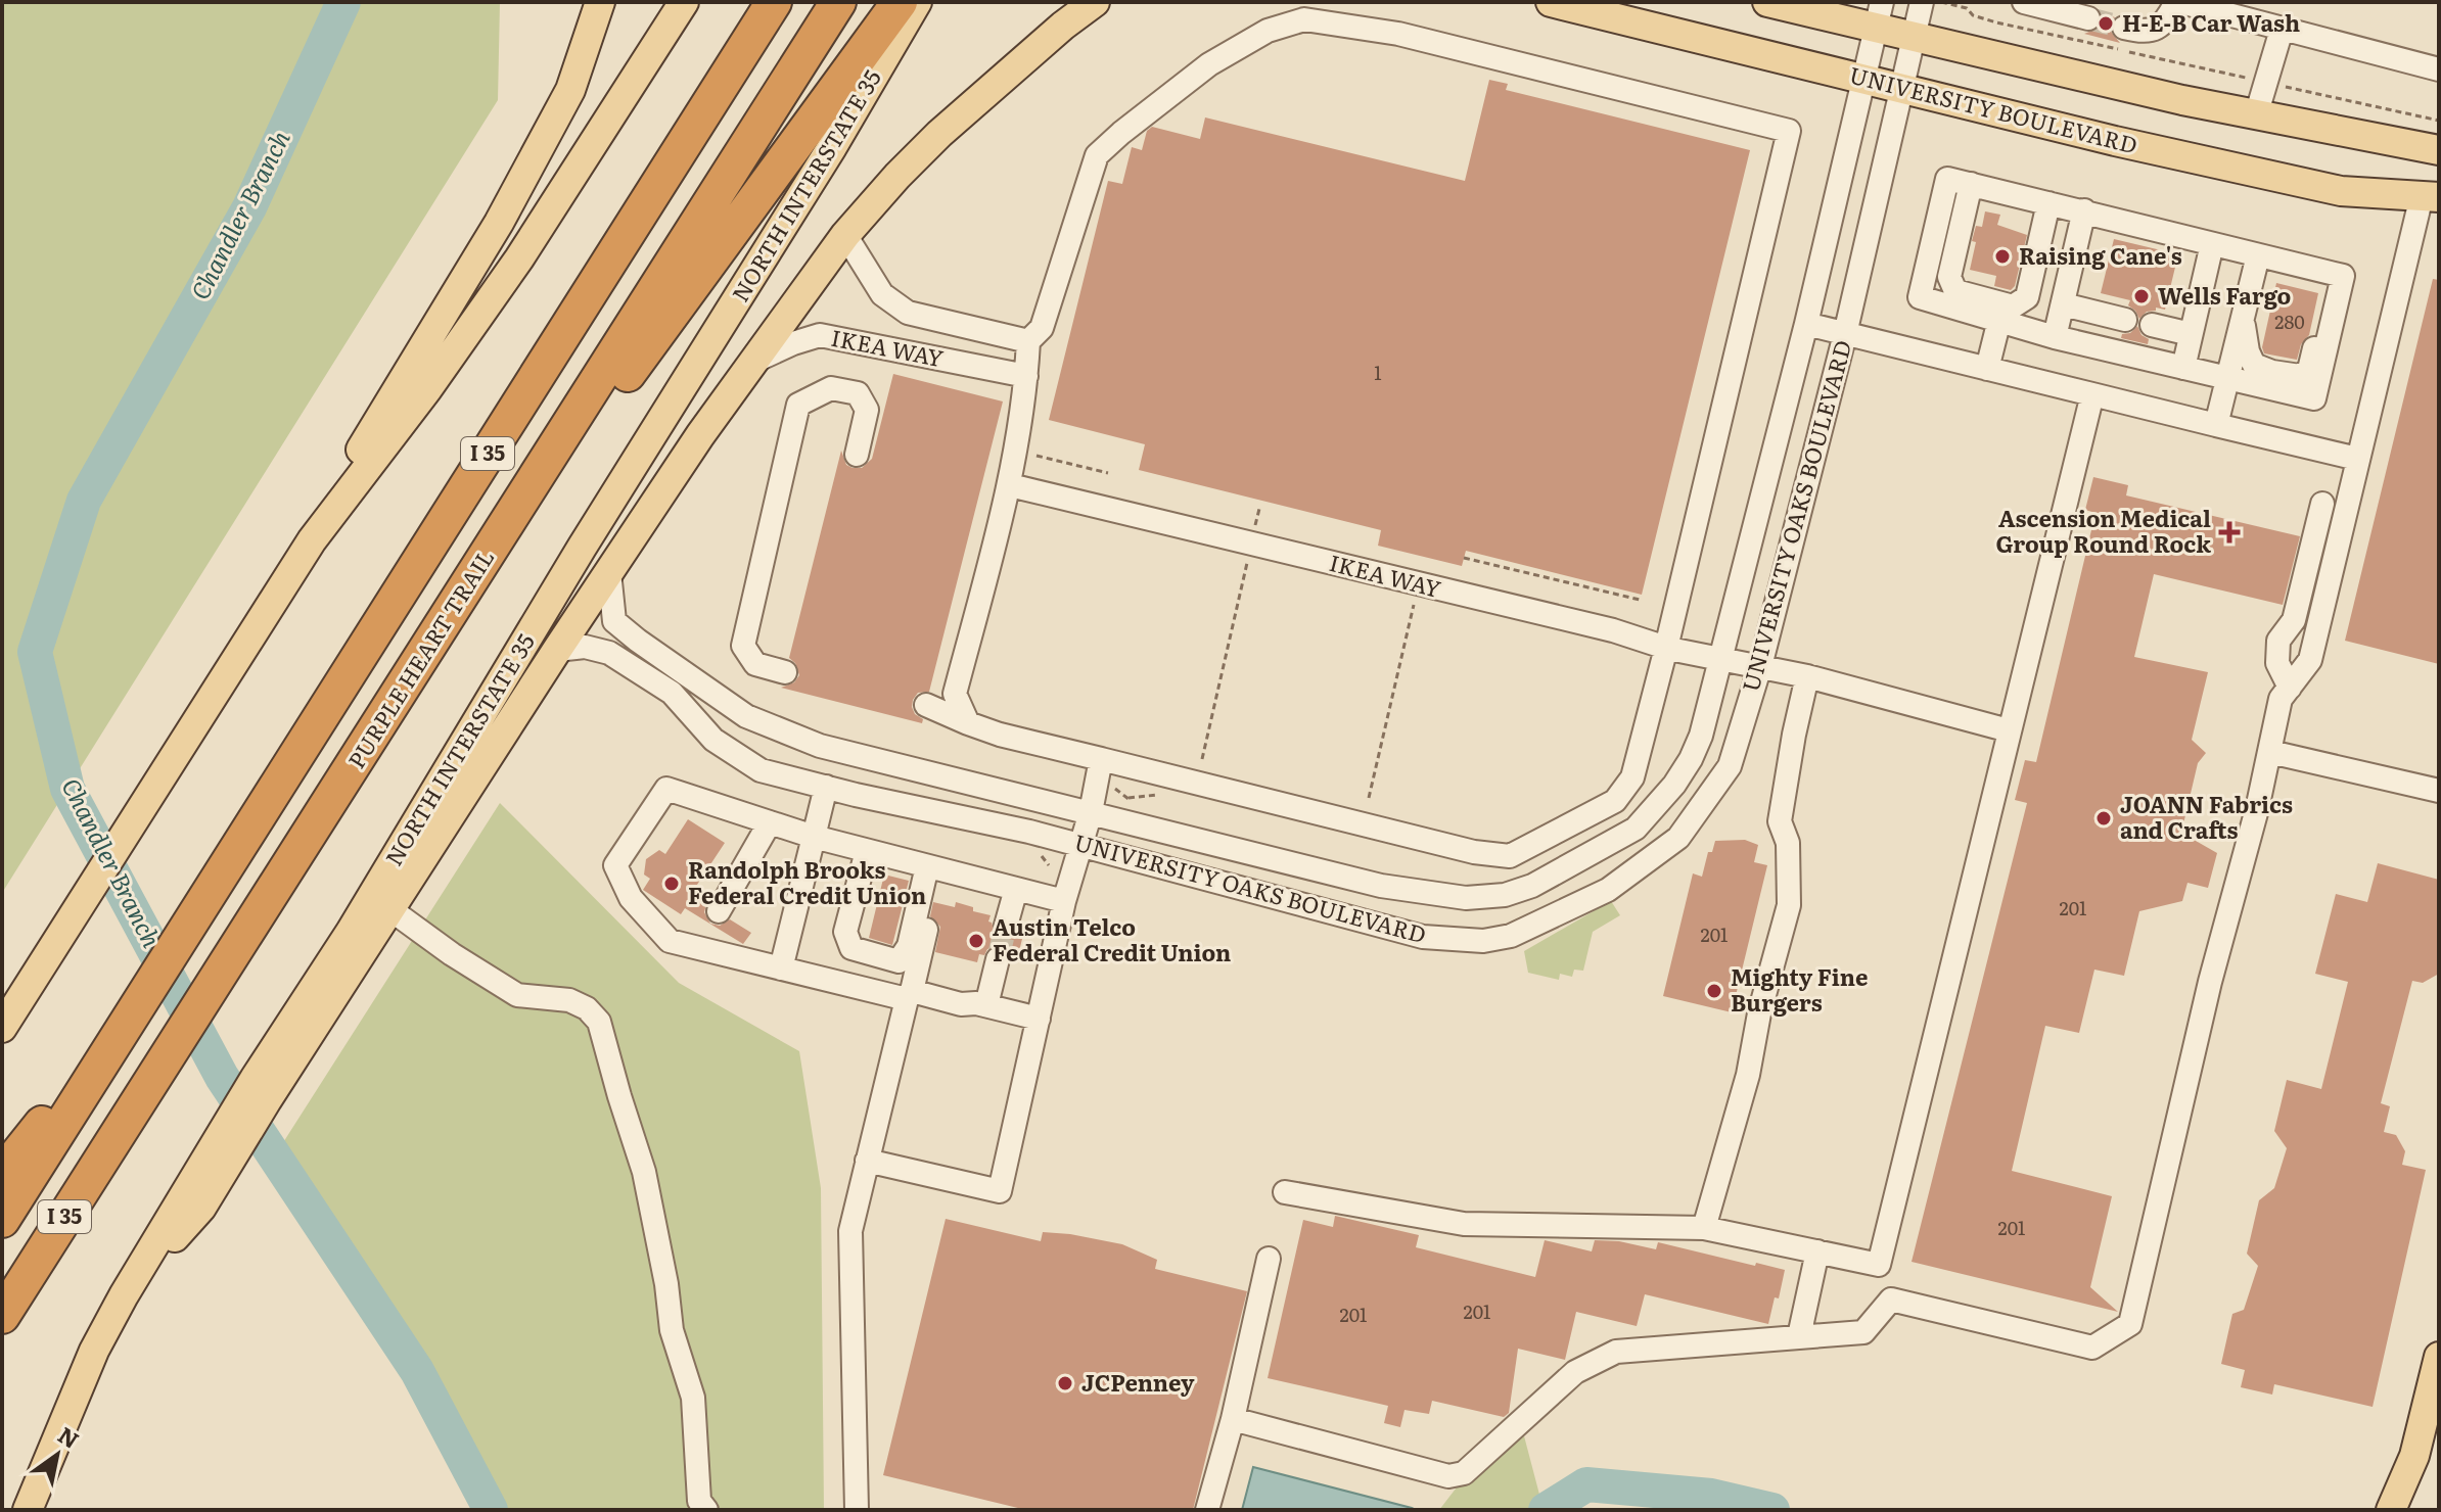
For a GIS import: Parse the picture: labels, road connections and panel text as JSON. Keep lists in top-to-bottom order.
{
  "streets": {
    "highway": ["I 35", "PURPLE HEART TRAIL"],
    "main road": ["UNIVERSITY BOULEVARD", "NORTH INTERSTATE 35"],
    "street": ["IKEA WAY", "UNIVERSITY OAKS BOULEVARD"]
  },
  "crossings": [
    ["UNIVERSITY BOULEVARD", "UNIVERSITY OAKS BOULEVARD"],
    ["IKEA WAY", "UNIVERSITY OAKS BOULEVARD"]
  ],
  "water": ["Chandler Branch"],
  "places": {
    "other": [
      "H-E-B Car Wash",
      "Raising Cane's",
      "Wells Fargo",
      "JOANN Fabrics and Crafts",
      "Randolph Brooks Federal Credit Union",
      "Austin Telco Federal Credit Union",
      "Mighty Fine Burgers",
      "JCPenney"
    ],
    "health": ["Ascension Medical Group Round Rock"]
  },
  "house_numbers": [
    "280",
    "1",
    "201",
    "201",
    "201",
    "201",
    "201"
  ],
  "north": "top right"
}
